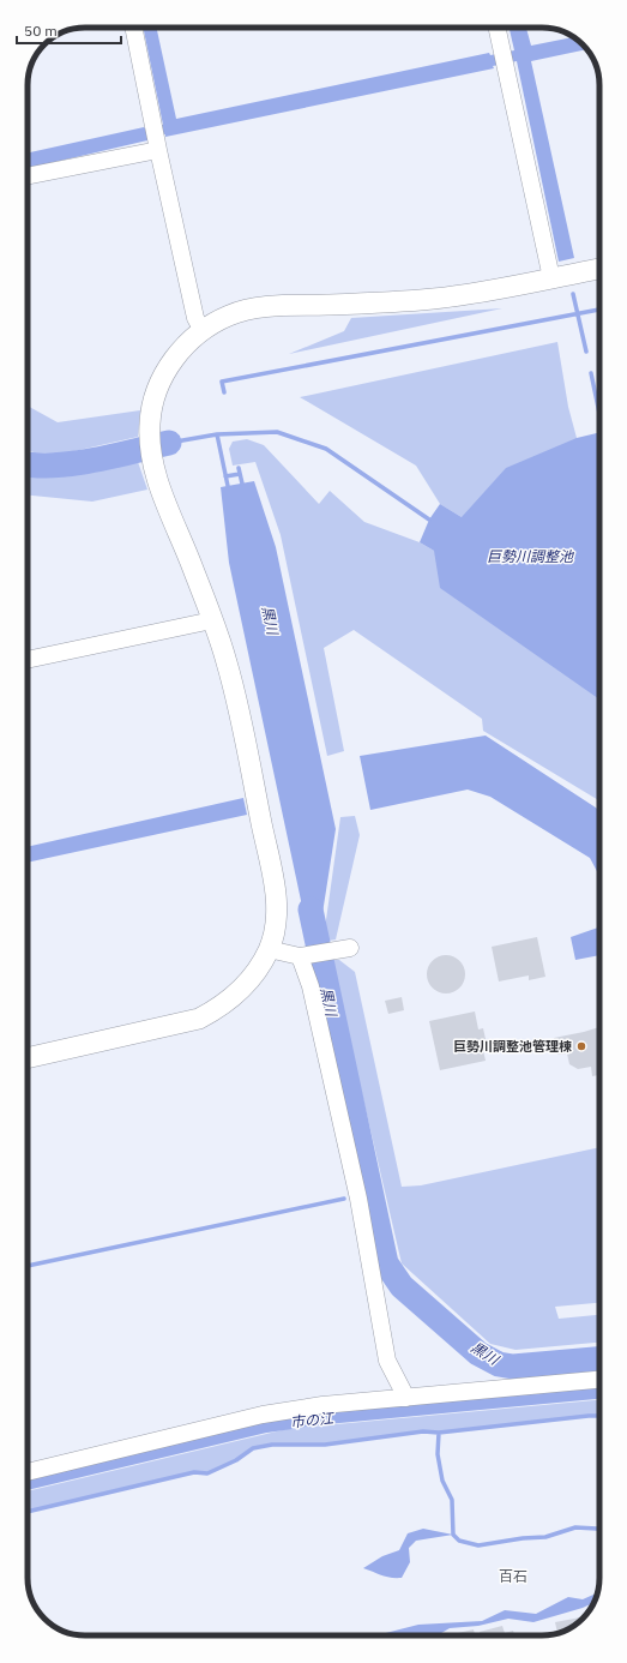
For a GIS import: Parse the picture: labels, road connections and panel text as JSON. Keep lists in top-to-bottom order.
{
  "districts": ["百石"],
  "water": ["巨勢川調整池", "黒川", "市の江"],
  "places": ["巨勢川調整池管理棟"],
  "scale_bar": "50 m"
}
